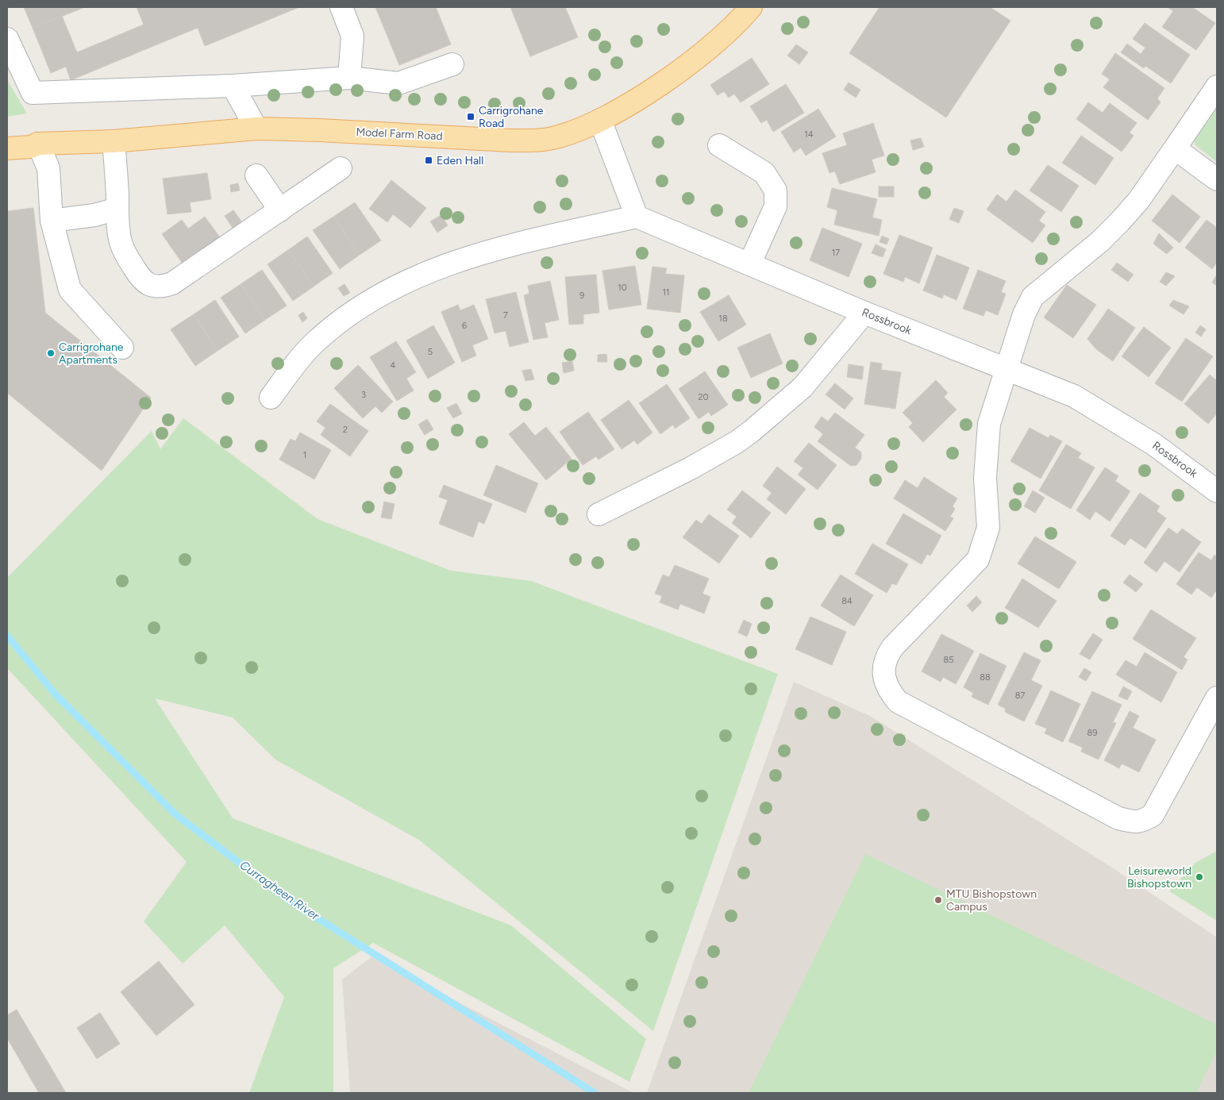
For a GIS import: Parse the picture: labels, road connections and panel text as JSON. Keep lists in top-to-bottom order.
{
  "streets": {
    "main road": ["Model Farm Road"],
    "street": ["Rossbrook"]
  },
  "water": ["Curragheen River"],
  "places": {
    "transit": ["Carrigrohane Road", "Eden Hall"],
    "other": ["Carrigrohane Apartments", "Leisureworld Bishopstown", "MTU Bishopstown Campus"]
  },
  "house_numbers": [
    "14",
    "17",
    "10",
    "11",
    "9",
    "7",
    "18",
    "6",
    "5",
    "4",
    "3",
    "20",
    "2",
    "1",
    "84",
    "85",
    "88",
    "87",
    "89"
  ]
}
